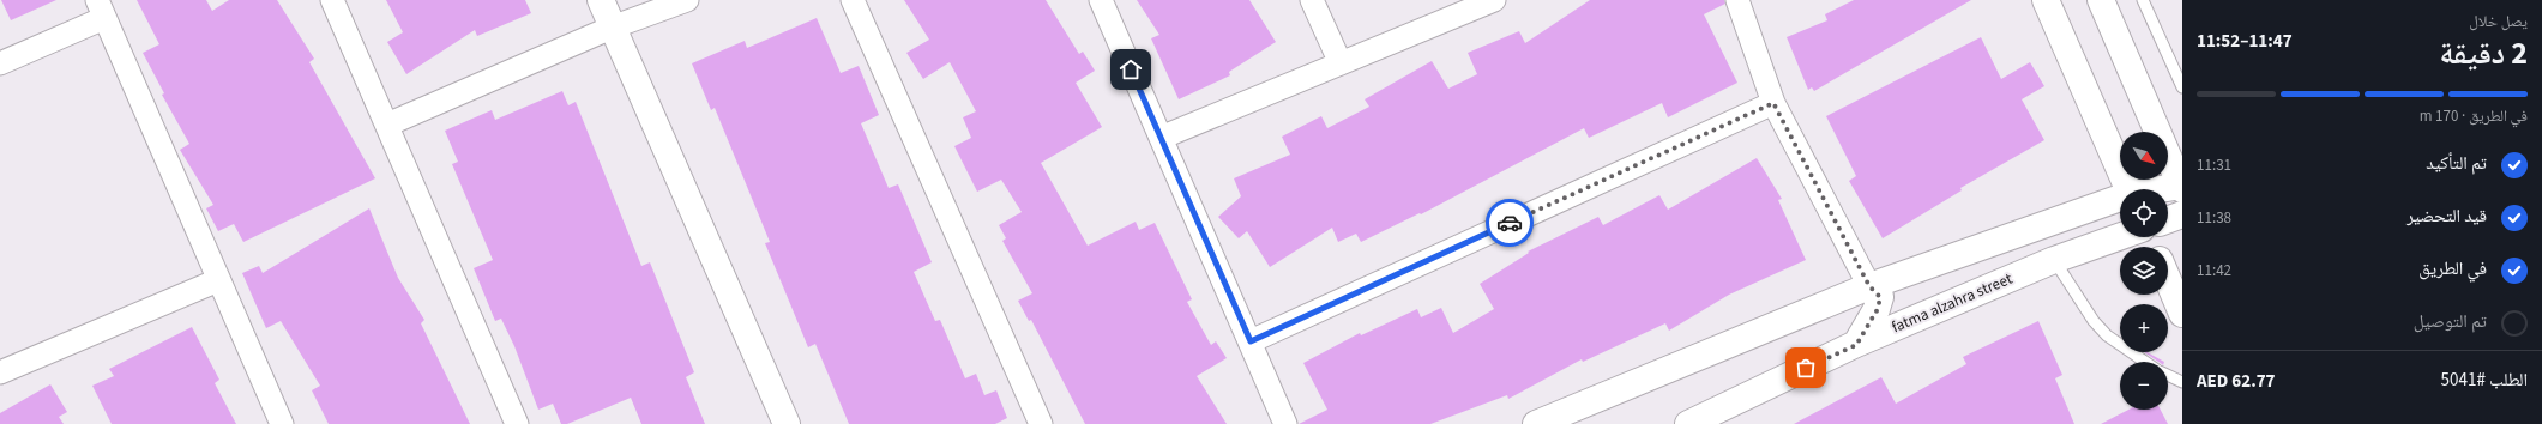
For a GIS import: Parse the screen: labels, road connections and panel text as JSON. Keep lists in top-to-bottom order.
{
  "streets": {
    "street": ["fatma alzahra street"]
  },
  "north": "bottom right",
  "page": {
    "heading": ["2 دقيقة", "يصل خلال", "11:47–11:52"],
    "panel": ["الطلب #5041", "AED 62.77"],
    "bar": "في الطريق · 170 m",
    "map_buttons": ["+", "−"],
    "list": [
      ["تم التأكيد", "11:31"],
      ["قيد التحضير", "11:38"],
      ["في الطريق", "11:42"],
      "تم التوصيل"
    ]
  }
}
